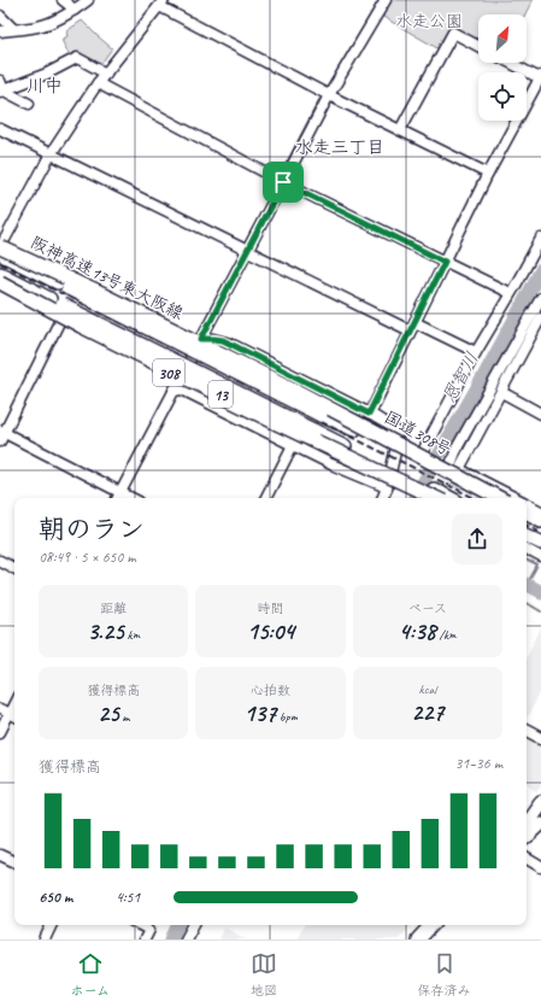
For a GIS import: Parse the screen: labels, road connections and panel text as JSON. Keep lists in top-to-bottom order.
{
  "streets": {
    "highway": [
      "阪神高速13号東大阪線",
      "308",
      "13",
      "国道308号"
    ]
  },
  "crossings": [
    ["阪神高速13号東大阪線", "国道308号"],
    ["308", "13"]
  ],
  "districts": ["川中", "水走三丁目"],
  "water": ["恩智川"],
  "parks": ["水走公園"],
  "north": "top right",
  "page": {
    "heading": ["朝のラン", "08:49 · 5 × 650 m"],
    "stats": [
      ["距離", "3.25 km"],
      ["時間", "15:04"],
      ["ペース", "4:38 /km"],
      ["獲得標高", "25 m"],
      ["心拍数", "137 bpm"],
      ["kcal", "227"]
    ],
    "chart": ["獲得標高", "31–36 m"],
    "list": [
      {
        "name": "650 m",
        "note": "4:51"
      }
    ],
    "tabs": ["ホーム", "地図", "保存済み"]
  }
}
